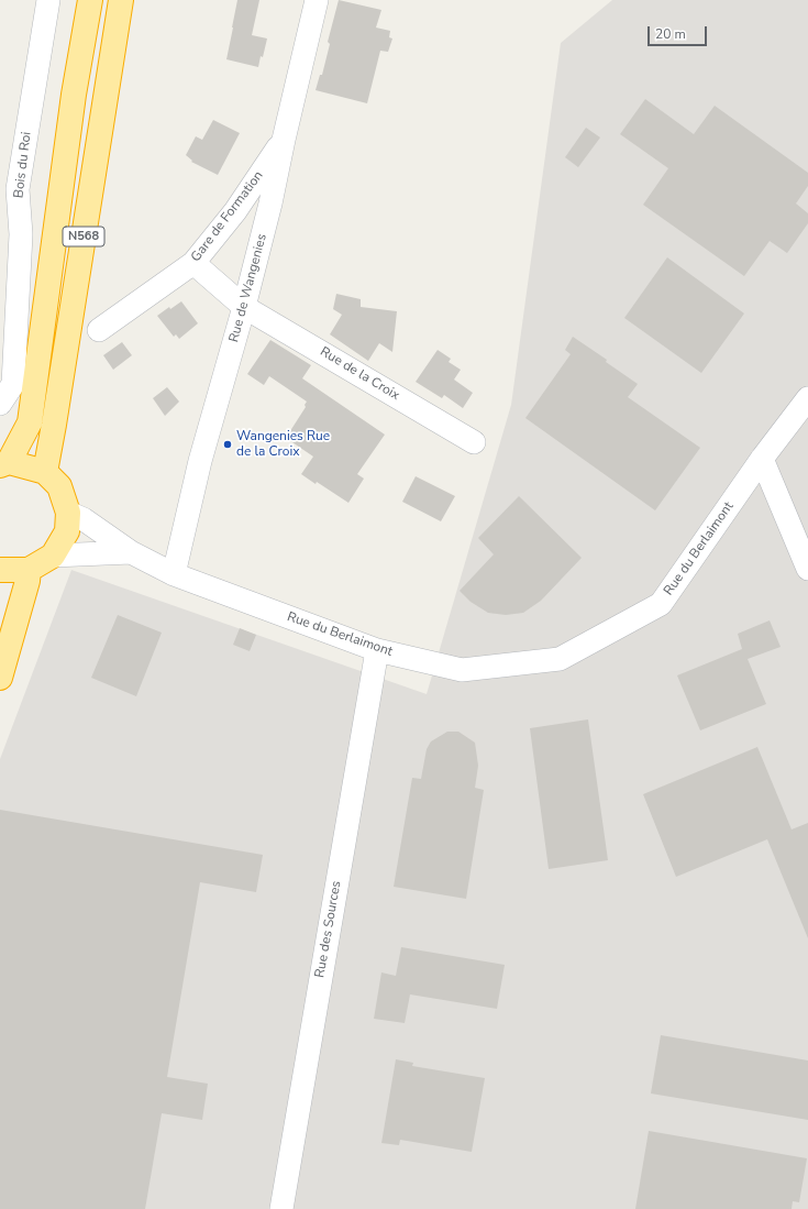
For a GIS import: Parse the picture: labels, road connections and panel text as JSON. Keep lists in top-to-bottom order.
{
  "streets": {
    "highway": ["N568"],
    "street": [
      "Bois du Roi",
      "Gare de Formation",
      "Rue de Wangenies",
      "Rue de la Croix",
      "Rue du Berlaimont",
      "Rue des Sources"
    ]
  },
  "crossings": [
    ["Gare de Formation", "Rue de Wangenies"],
    ["Gare de Formation", "Rue de la Croix"],
    ["Rue de Wangenies", "Rue de la Croix"],
    ["Rue de Wangenies", "Rue du Berlaimont"],
    ["Rue du Berlaimont", "Rue des Sources"]
  ],
  "places": ["Wangenies Rue de la Croix"],
  "scale_bar": "20 m"
}
